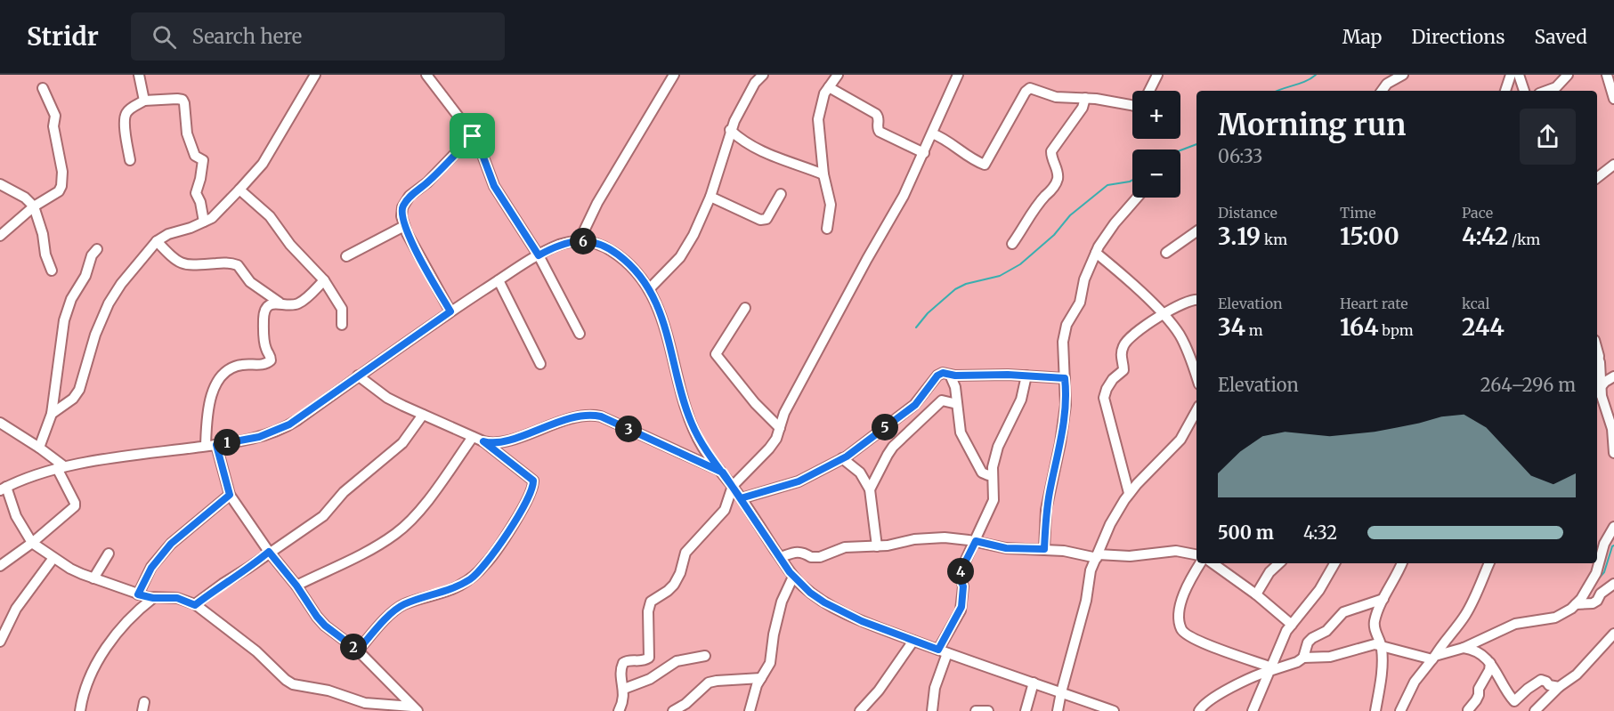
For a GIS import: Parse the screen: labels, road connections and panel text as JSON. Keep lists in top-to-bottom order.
{
  "page": {
    "header": "Stridr",
    "search": "Search here",
    "nav": ["Map", "Directions", "Saved"],
    "map_buttons": ["+", "−"],
    "heading": ["Morning run", "06:33"],
    "stats": [
      ["Distance", "3.19 km"],
      ["Time", "15:00"],
      ["Pace", "4:42 /km"],
      ["Elevation", "34 m"],
      ["Heart rate", "164 bpm"],
      ["kcal", "244"]
    ],
    "pins": [
      "6",
      "5",
      "3",
      "1",
      "4",
      "2"
    ],
    "chart": ["Elevation", "264–296 m"],
    "list": [
      {
        "name": "500 m",
        "note": "4:32"
      }
    ]
  }
}
